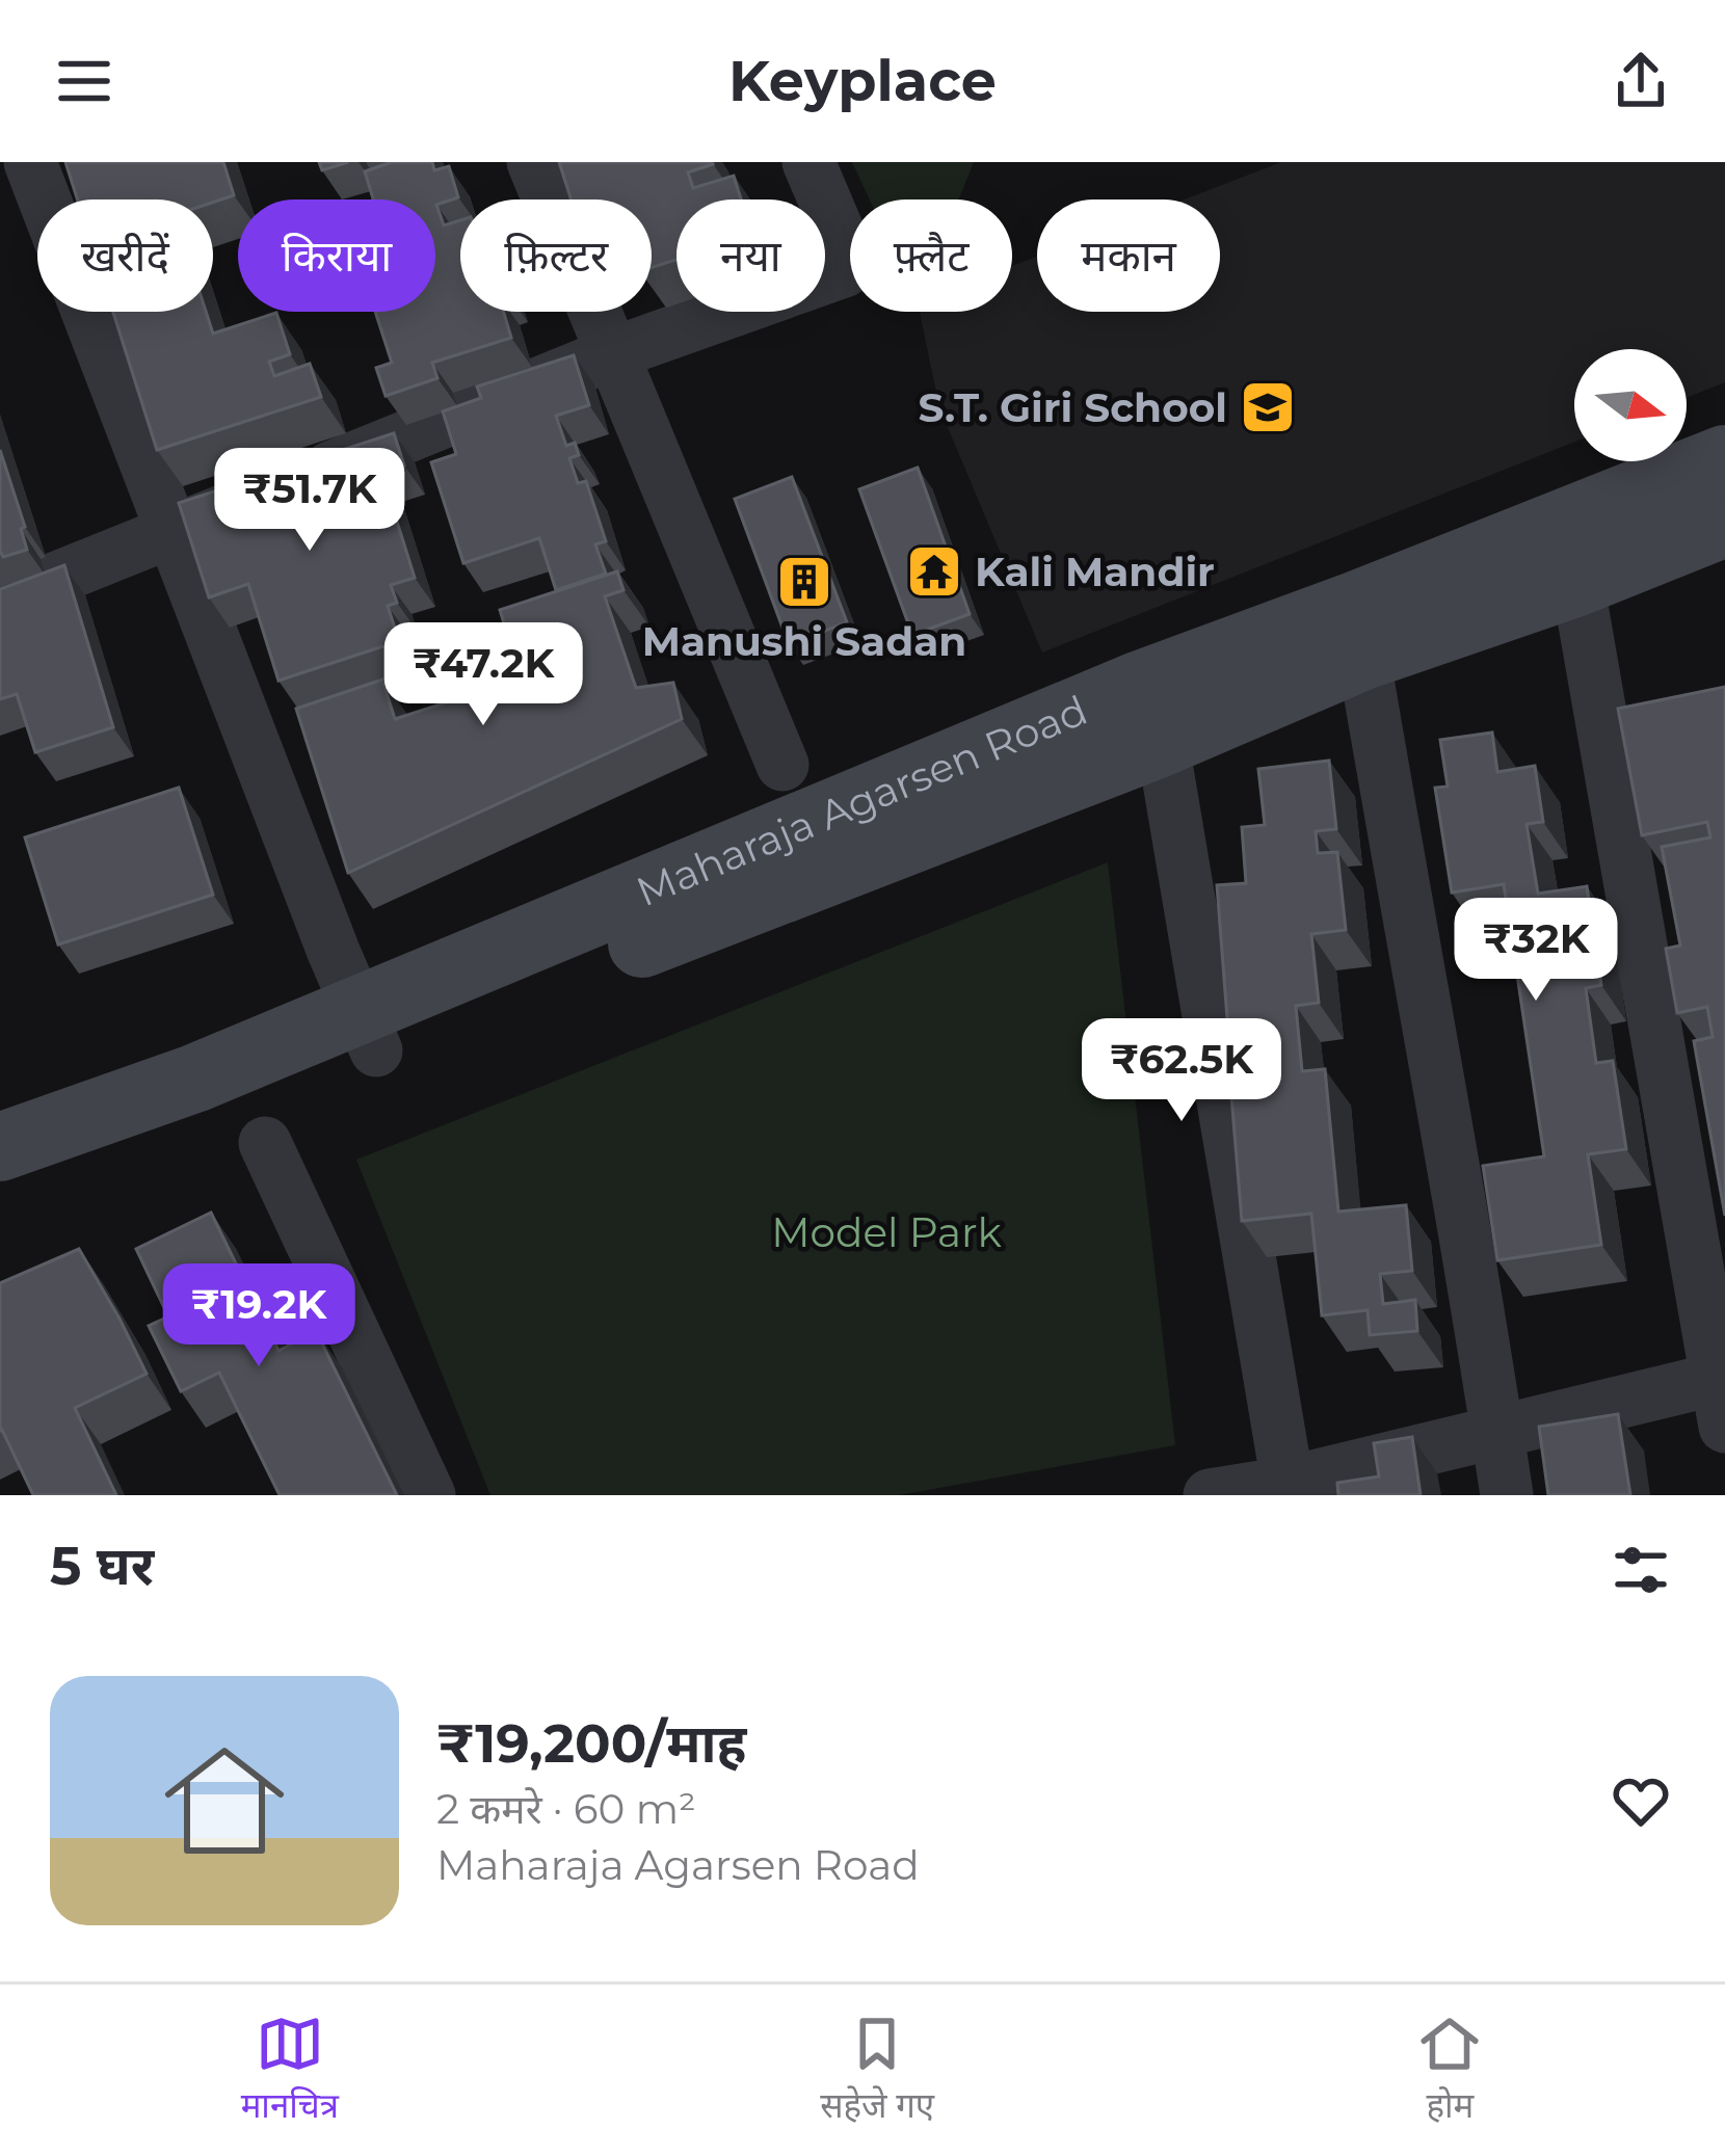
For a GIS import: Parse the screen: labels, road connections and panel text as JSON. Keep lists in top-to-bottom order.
{
  "streets": {
    "street": ["Maharaja Agarsen Road"]
  },
  "parks": ["Model Park"],
  "places": {
    "school or university": ["S.T. Giri School"],
    "temple": ["Kali Mandir"],
    "building": ["Manushi Sadan"]
  },
  "north": "right",
  "page": {
    "header": "Keyplace",
    "chip": [
      "खरीदें",
      "किराया",
      "फ़िल्टर",
      "नया",
      "फ़्लैट",
      "मकान"
    ],
    "price": [
      "₹51.7K",
      "₹47.2K",
      "₹32K",
      "₹62.5K",
      "₹19.2K"
    ],
    "heading": "5 घर",
    "list": [
      {
        "name": "₹19,200/माह",
        "note": "2 कमरे · 60 m² · Maharaja Agarsen Road"
      }
    ],
    "tabs": ["मानचित्र", "सहेजे गए", "होम"]
  }
}
